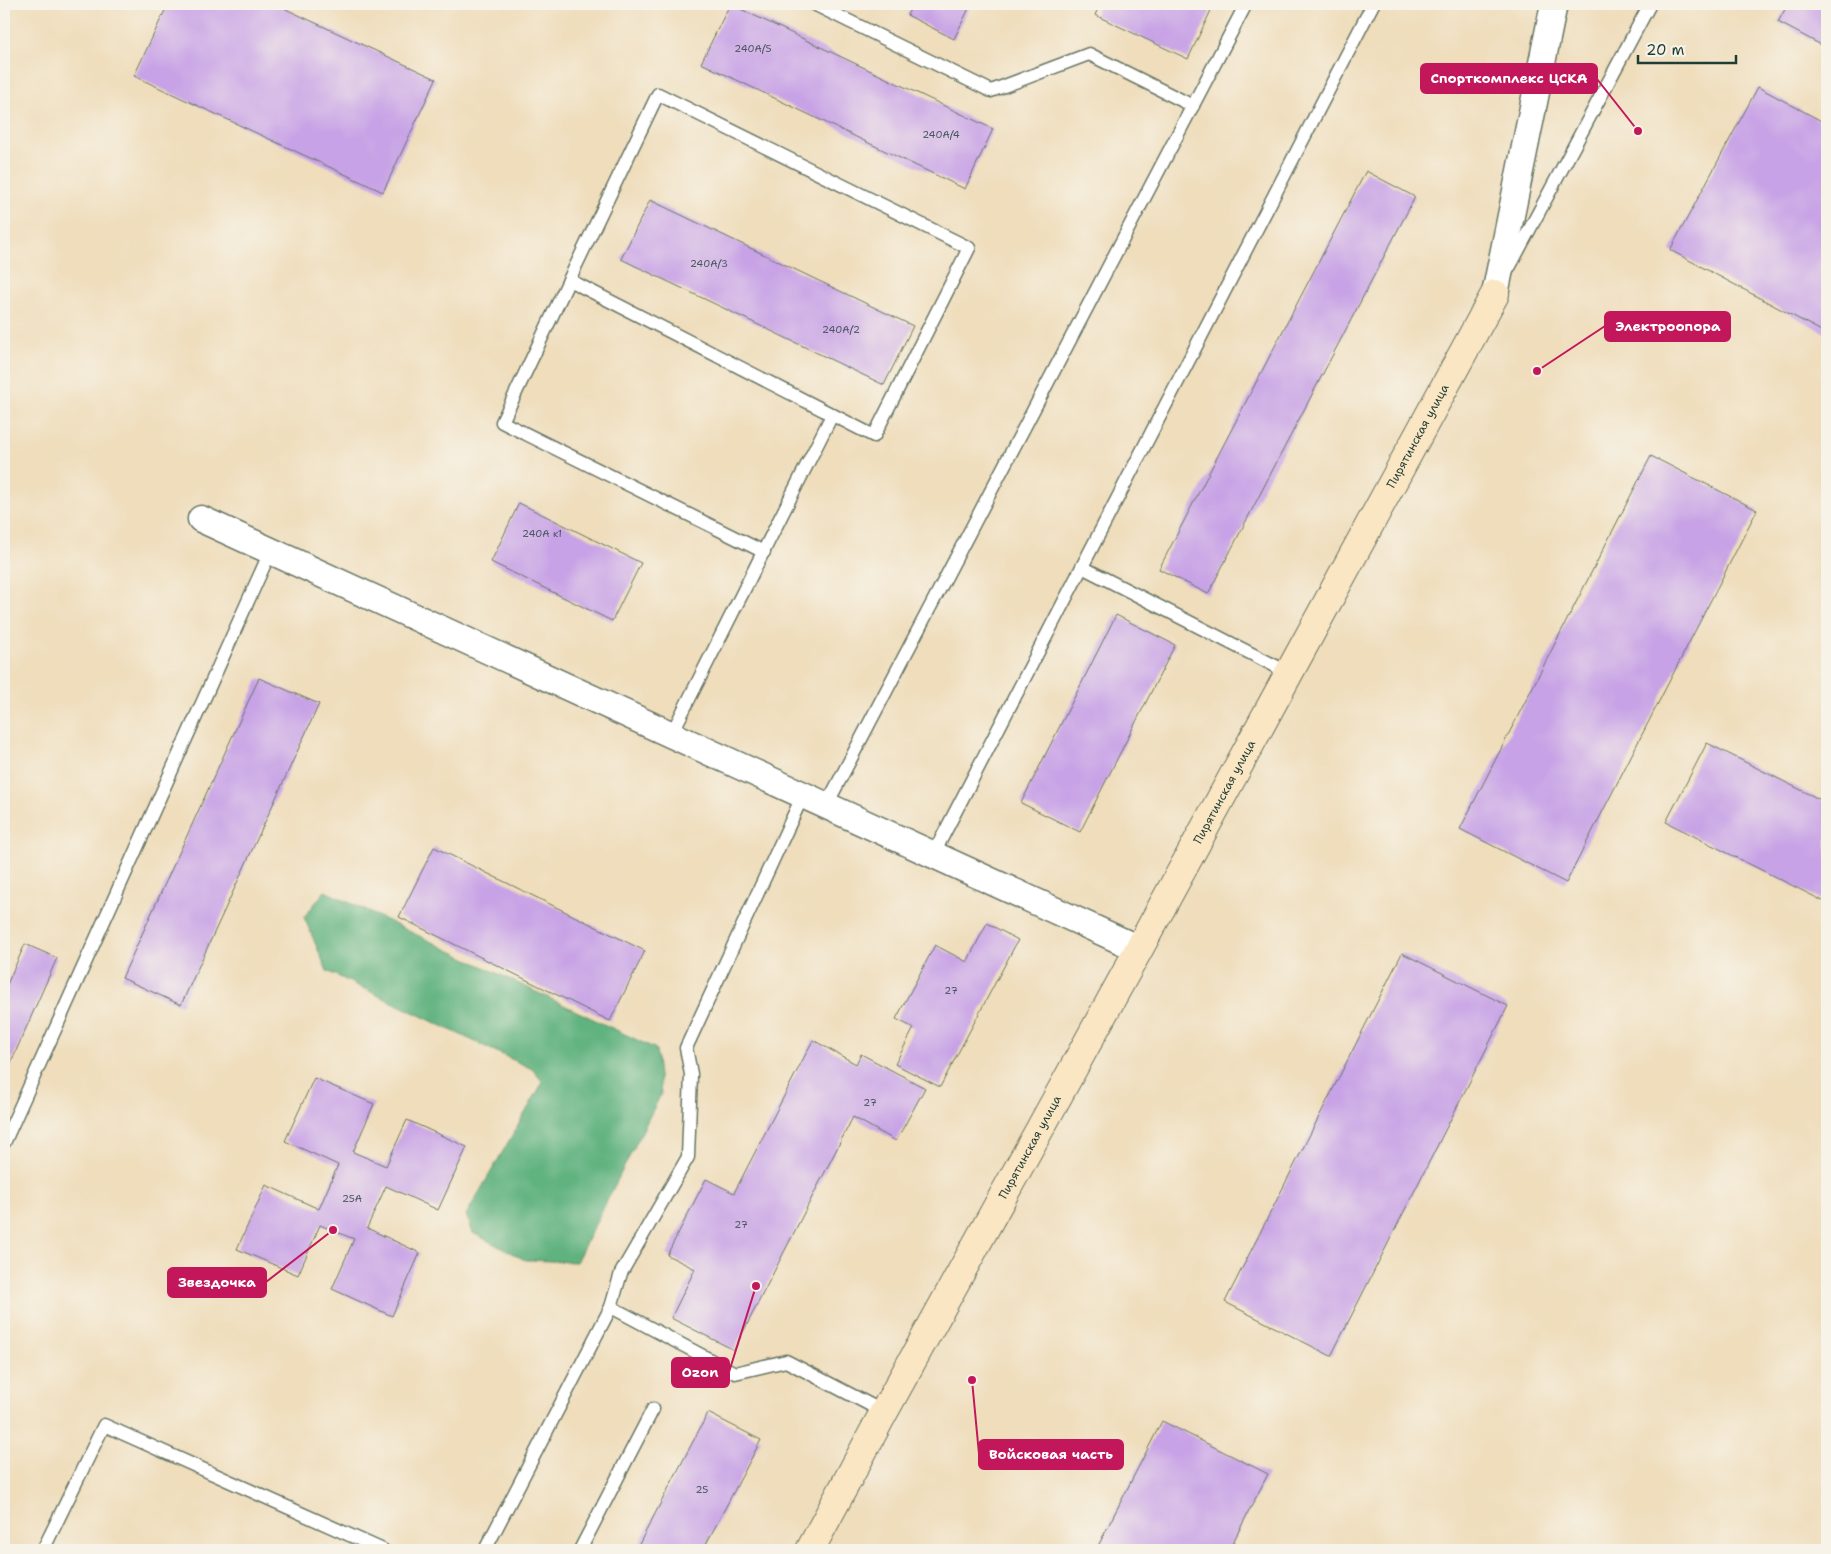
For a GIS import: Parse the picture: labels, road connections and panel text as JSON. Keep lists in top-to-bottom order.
{
  "streets": {
    "street": ["Пирятинская улица"]
  },
  "places": [
    "Спорткомплекс ЦСКА",
    "Электроопора",
    "Звездочка",
    "Ozon",
    "Войсковая часть"
  ],
  "house_numbers": [
    "240А/5",
    "240А/4",
    "240А/3",
    "240А/2",
    "240А к1",
    "27",
    "27",
    "25А",
    "27",
    "25"
  ],
  "scale_bar": "20 m"
}
